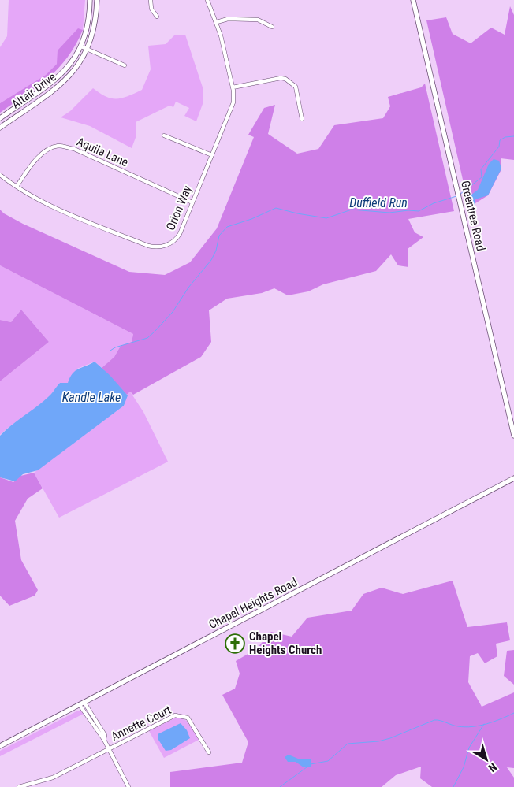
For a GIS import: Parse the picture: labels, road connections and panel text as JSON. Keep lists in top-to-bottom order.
{
  "streets": {
    "street": [
      "Altair Drive",
      "Aquila Lane",
      "Orion Way",
      "Greentree Road",
      "Chapel Heights Road",
      "Annette Court"
    ]
  },
  "crossings": [
    ["Aquila Lane", "Orion Way"]
  ],
  "water": ["Duffield Run", "Kandle Lake"],
  "places": {
    "church": ["Chapel Heights Church"]
  },
  "north": "bottom right"
}
